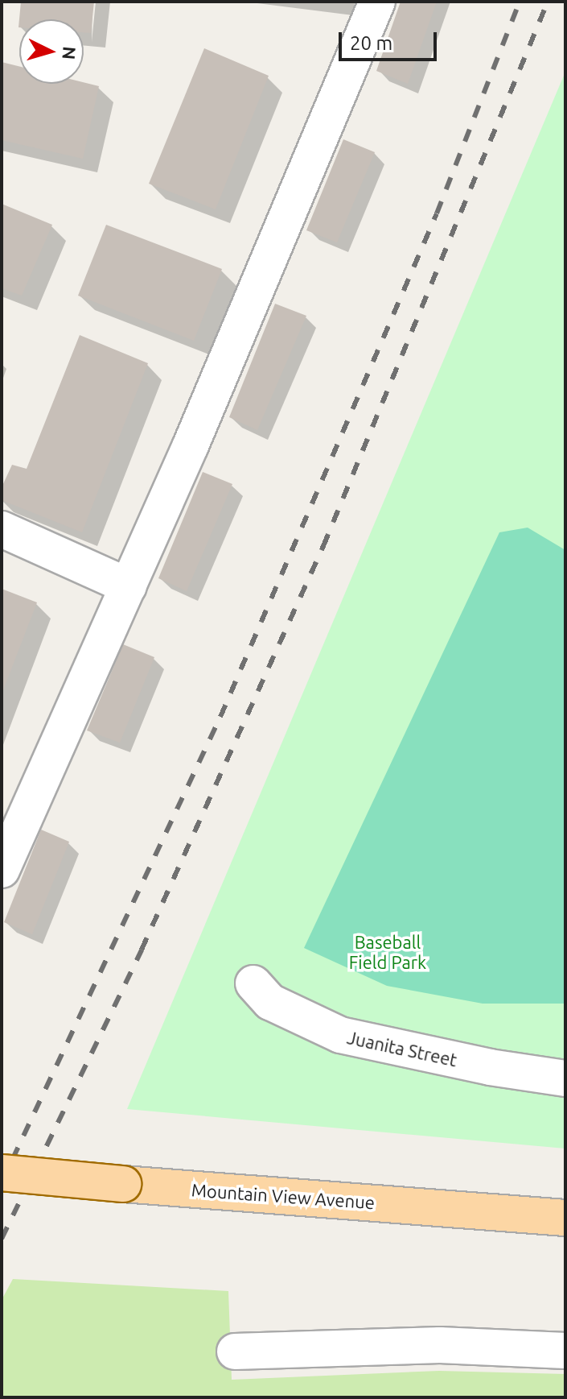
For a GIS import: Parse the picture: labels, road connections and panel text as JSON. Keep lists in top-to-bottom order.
{
  "streets": {
    "main road": ["Mountain View Avenue"],
    "street": ["Juanita Street"]
  },
  "parks": ["Baseball Field Park"],
  "scale_bar": "20 m",
  "north": "right"
}
